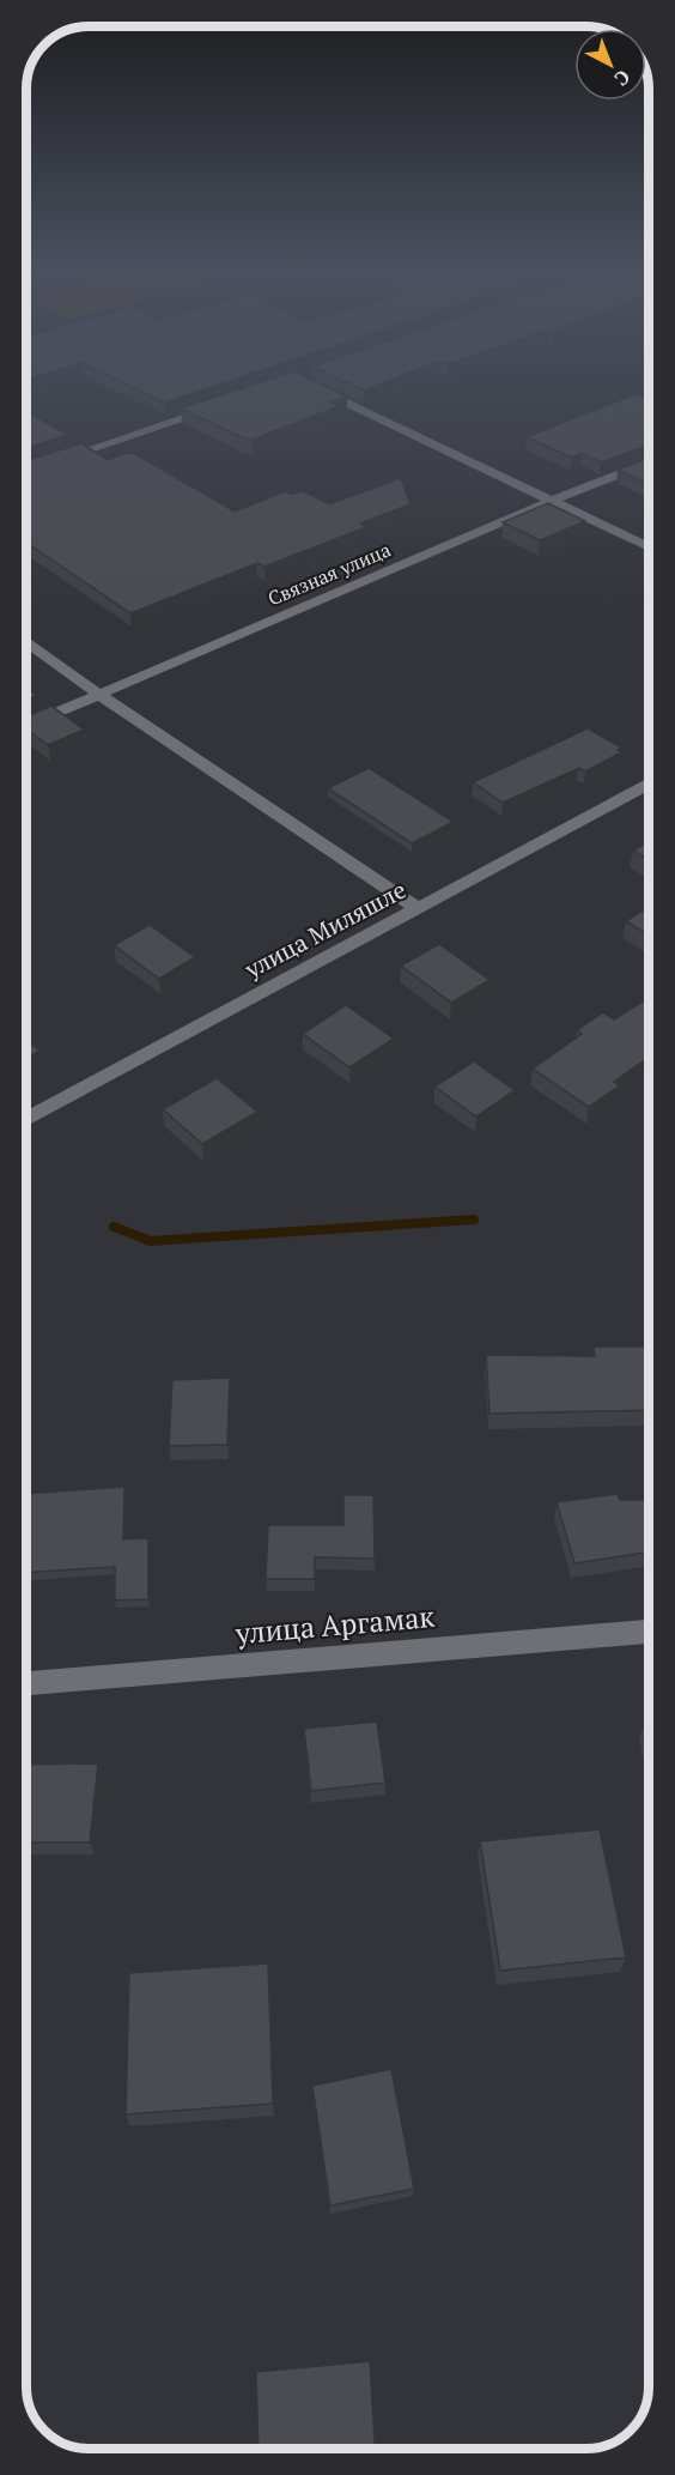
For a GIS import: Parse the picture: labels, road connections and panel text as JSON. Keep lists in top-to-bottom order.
{
  "streets": {
    "street": ["Связная улица", "улица Миляшле", "улица Аргамак"]
  },
  "north": "bottom right"
}
